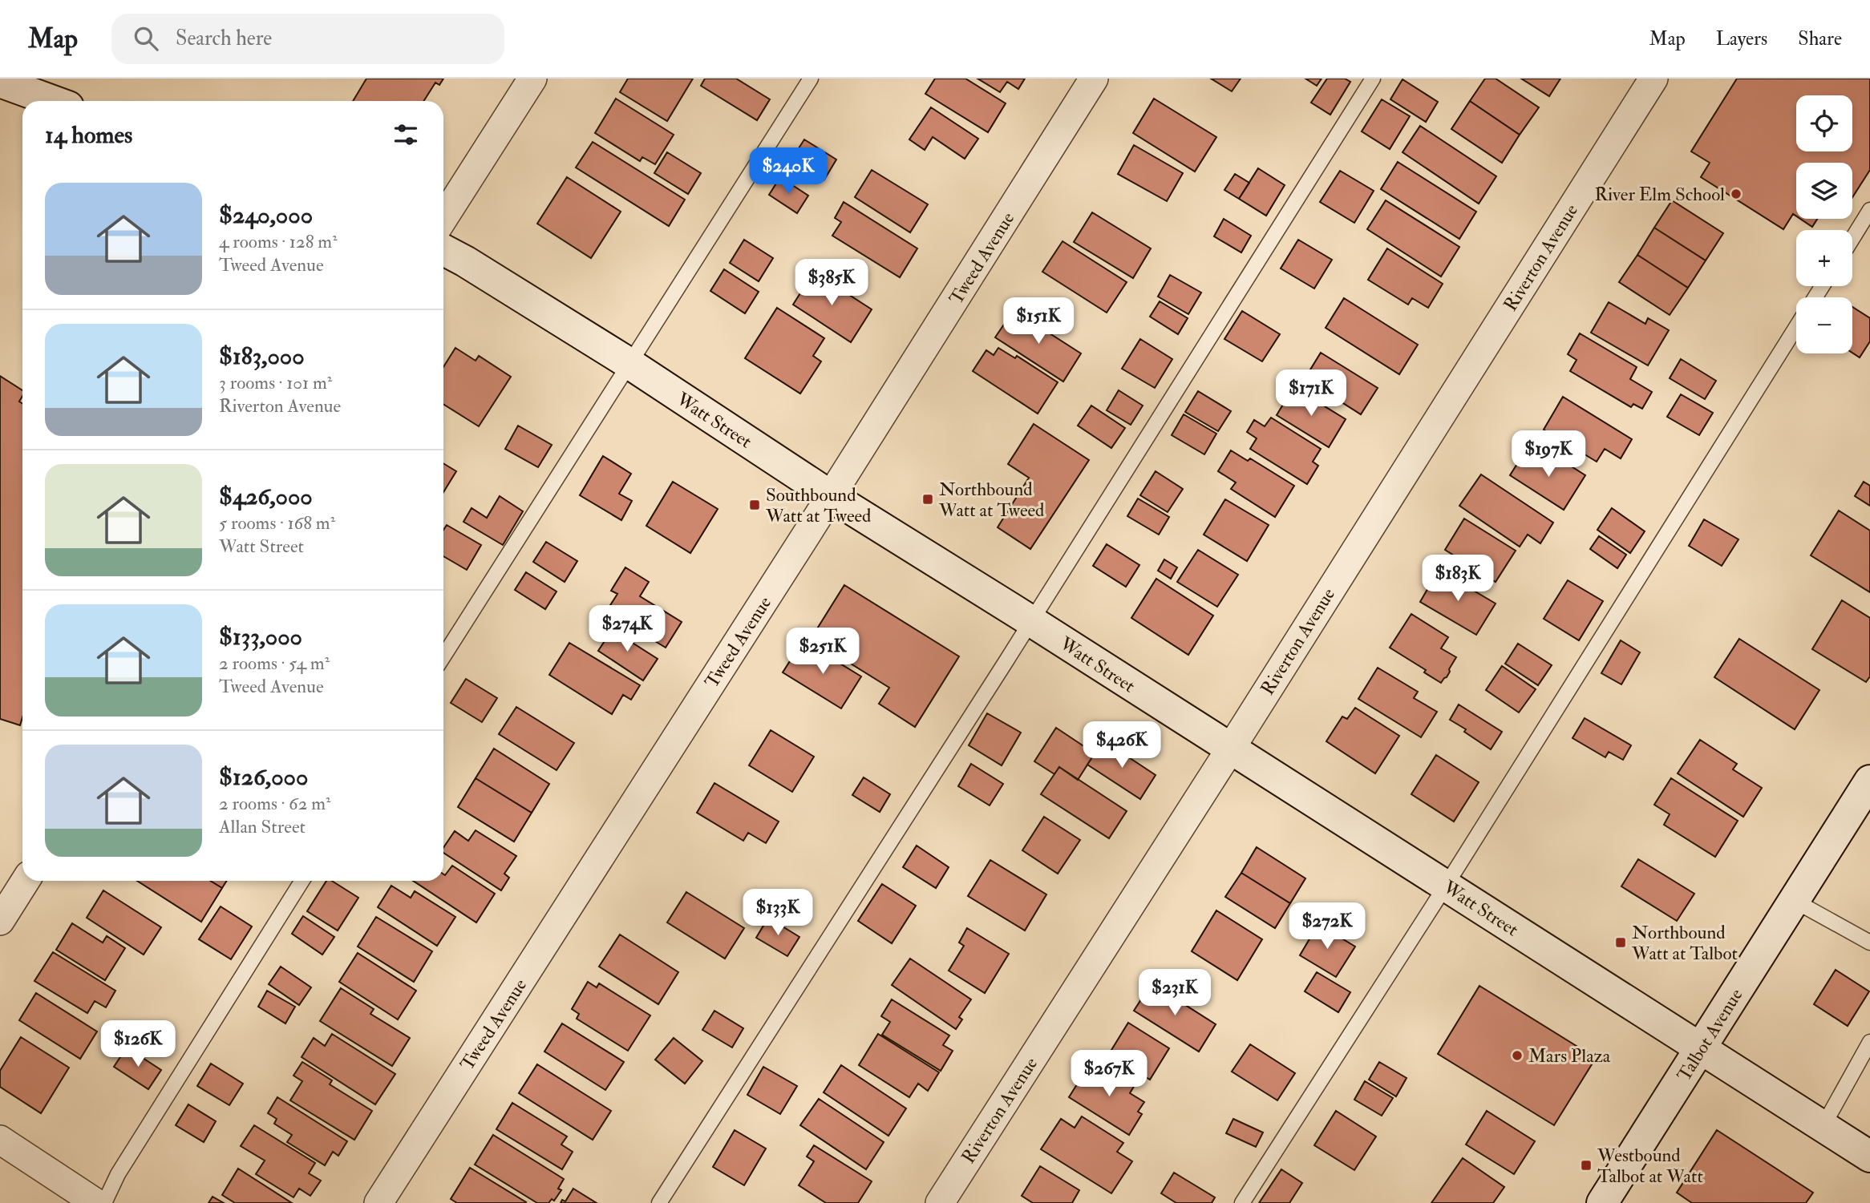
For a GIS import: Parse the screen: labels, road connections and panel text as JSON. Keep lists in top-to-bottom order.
{
  "streets": {
    "main road": ["Watt Street", "Talbot Avenue"],
    "street": ["Riverton Avenue", "Tweed Avenue"]
  },
  "crossings": [
    ["Riverton Avenue", "Watt Street"],
    ["Tweed Avenue", "Watt Street"],
    ["Watt Street", "Talbot Avenue"]
  ],
  "places": {
    "other": ["River Elm School", "Mars Plaza"],
    "transit": [
      "Northbound Watt at Tweed",
      "Southbound Watt at Tweed",
      "Northbound Watt at Talbot",
      "Westbound Talbot at Watt"
    ]
  },
  "page": {
    "header": "Map",
    "search": "Search here",
    "nav": ["Map", "Layers", "Share"],
    "map_buttons": ["+", "−"],
    "heading": "14 homes",
    "price": [
      "$240K",
      "$385K",
      "$151K",
      "$171K",
      "$197K",
      "$183K",
      "$274K",
      "$251K",
      "$426K",
      "$133K",
      "$272K",
      "$231K",
      "$126K",
      "$267K"
    ],
    "list": [
      {
        "name": "$240,000",
        "note": "4 rooms · 128 m² · Tweed Avenue"
      },
      {
        "name": "$183,000",
        "note": "3 rooms · 101 m² · Riverton Avenue"
      },
      {
        "name": "$426,000",
        "note": "5 rooms · 168 m² · Watt Street"
      },
      {
        "name": "$133,000",
        "note": "2 rooms · 54 m² · Tweed Avenue"
      },
      {
        "name": "$126,000",
        "note": "2 rooms · 62 m² · Allan Street"
      }
    ]
  }
}
